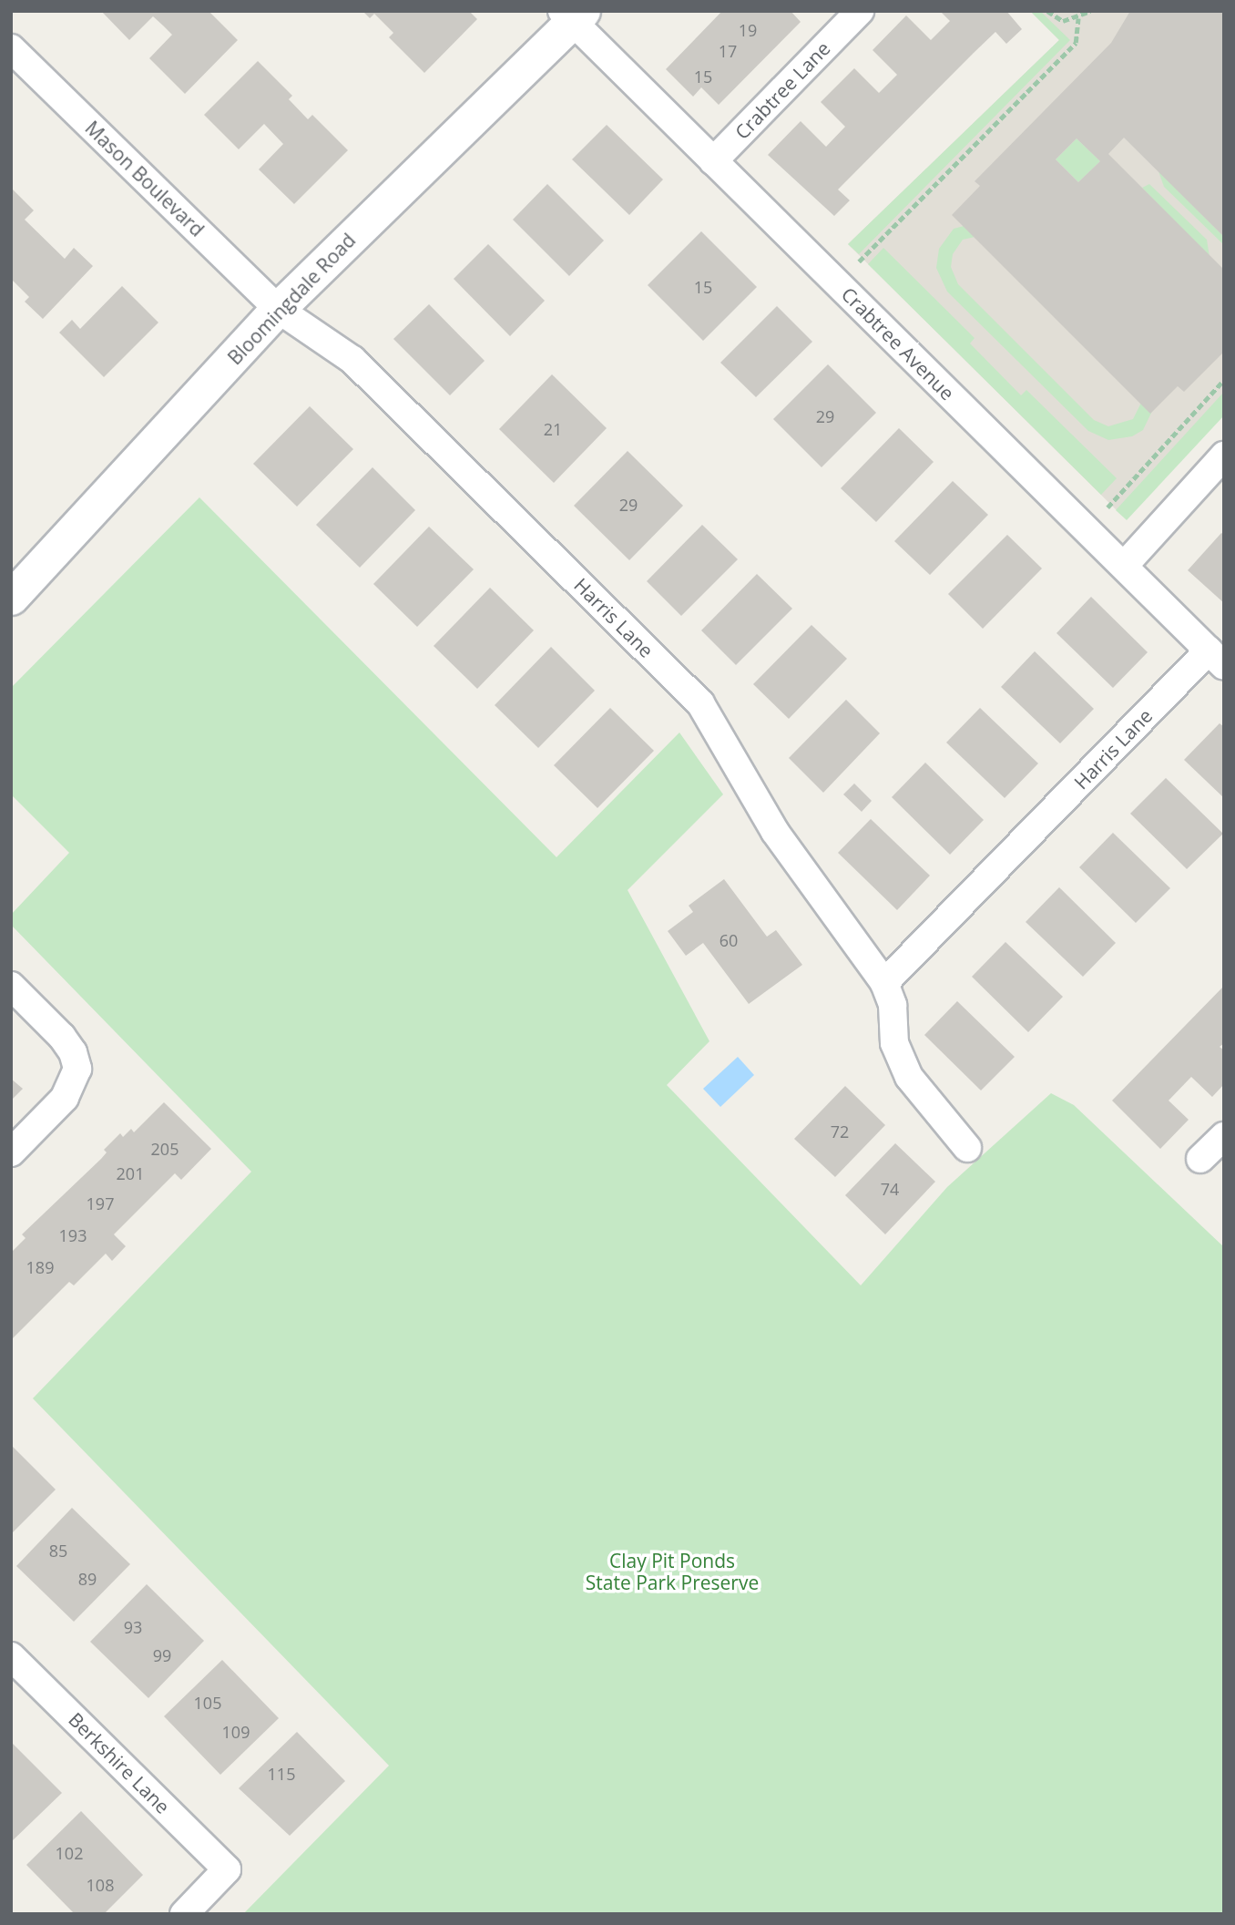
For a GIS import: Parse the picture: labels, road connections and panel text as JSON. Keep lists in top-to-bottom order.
{
  "streets": {
    "street": [
      "Crabtree Lane",
      "Mason Boulevard",
      "Bloomingdale Road",
      "Crabtree Avenue",
      "Harris Lane",
      "Berkshire Lane"
    ]
  },
  "crossings": [
    ["Crabtree Lane", "Crabtree Avenue"],
    ["Mason Boulevard", "Bloomingdale Road"],
    ["Mason Boulevard", "Harris Lane"],
    ["Bloomingdale Road", "Crabtree Avenue"],
    ["Bloomingdale Road", "Harris Lane"],
    ["Crabtree Avenue", "Harris Lane"]
  ],
  "parks": ["Clay Pit Ponds State Park Preserve"],
  "house_numbers": [
    "19",
    "17",
    "15",
    "15",
    "29",
    "21",
    "29",
    "60",
    "72",
    "205",
    "201",
    "74",
    "197",
    "193",
    "189",
    "85",
    "89",
    "93",
    "99",
    "105",
    "109",
    "115",
    "102",
    "108"
  ]
}
